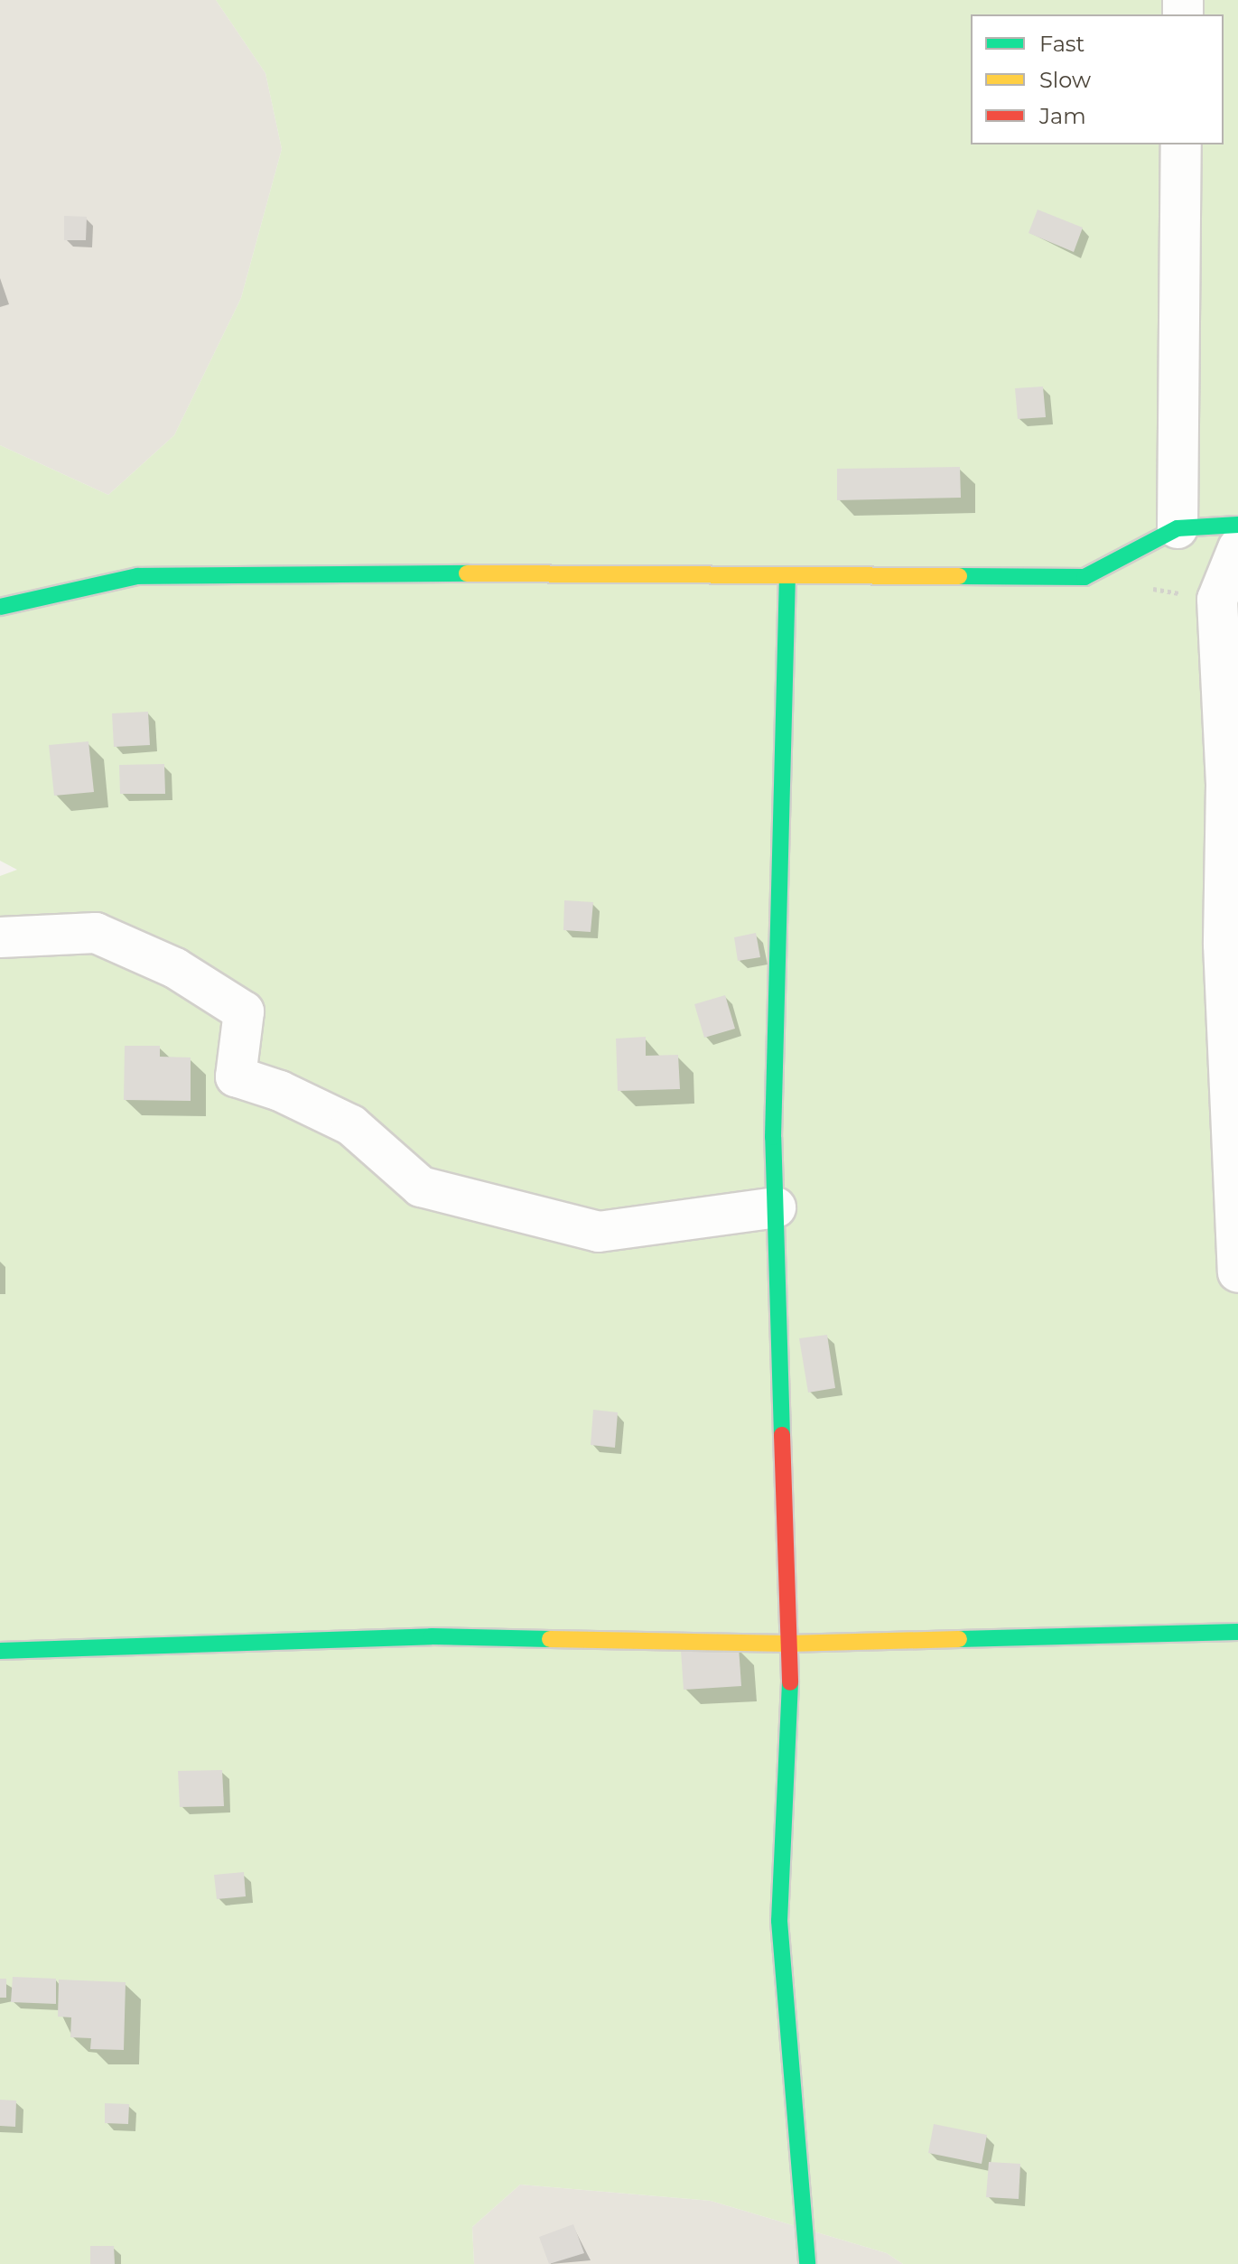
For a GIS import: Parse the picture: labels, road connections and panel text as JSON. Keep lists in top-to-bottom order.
{
  "legend": ["Fast", "Slow", "Jam"]
}
